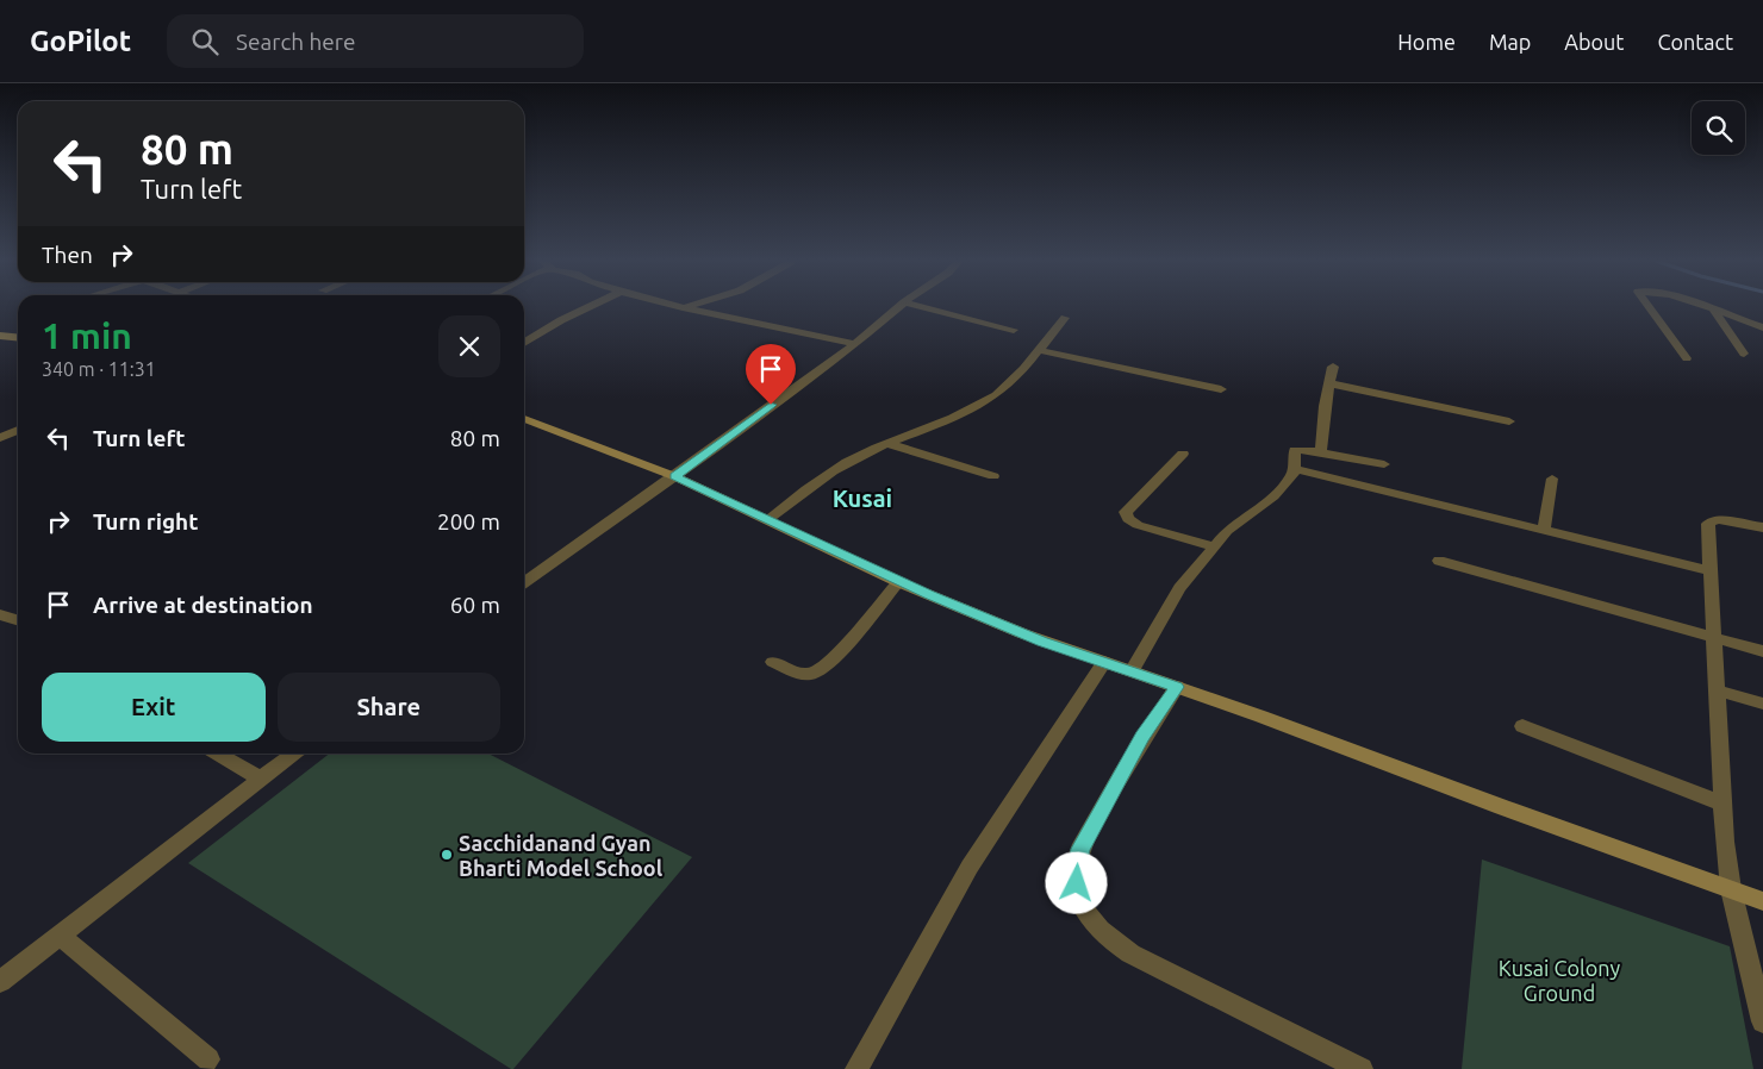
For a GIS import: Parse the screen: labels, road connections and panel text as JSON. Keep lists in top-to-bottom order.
{
  "districts": ["Kusai"],
  "parks": ["Kusai Colony Ground"],
  "places": ["Sacchidanand Gyan Bharti Model School"],
  "page": {
    "header": "GoPilot",
    "search": "Search here",
    "nav": [
      "Home",
      "Map",
      "About",
      "Contact"
    ],
    "turn": ["80 m", "Turn left"],
    "then": "Then",
    "heading": ["1 min", "340 m · 11:31"],
    "list": [
      {
        "name": "Turn left",
        "value": "80 m"
      },
      {
        "name": "Turn right",
        "value": "200 m"
      },
      {
        "name": "Arrive at destination",
        "value": "60 m"
      }
    ],
    "buttons": ["Exit", "Share"]
  }
}
